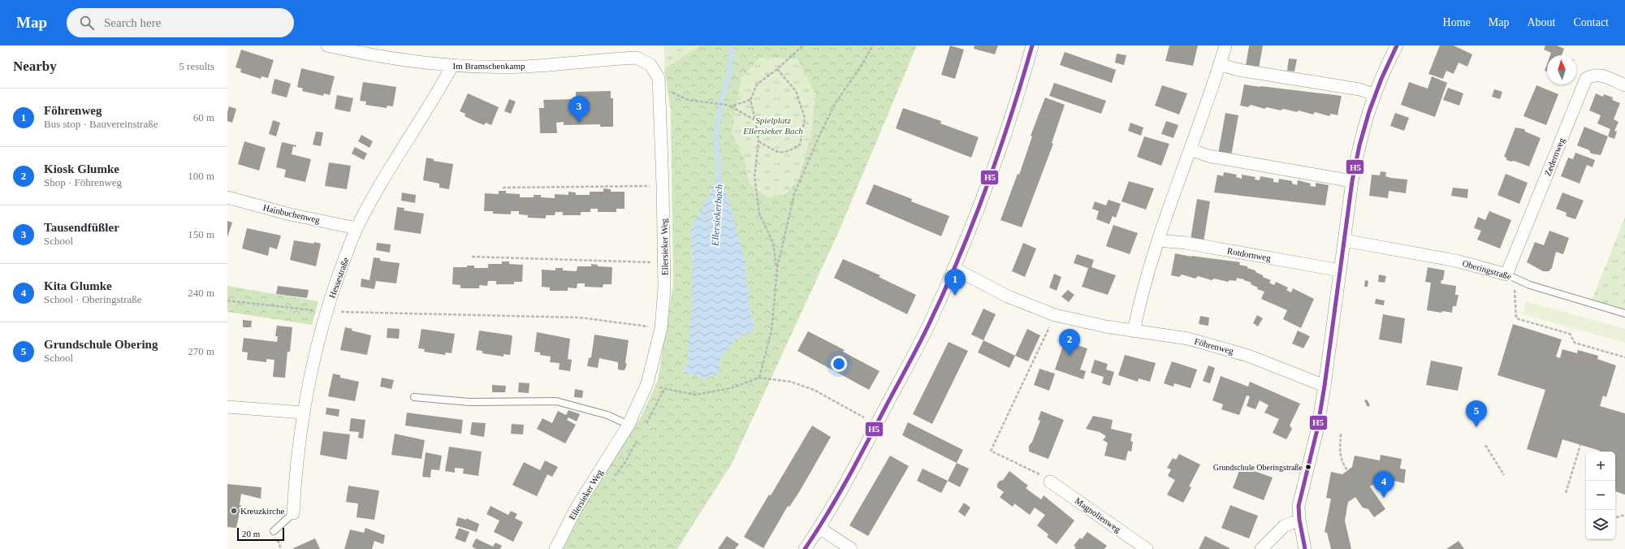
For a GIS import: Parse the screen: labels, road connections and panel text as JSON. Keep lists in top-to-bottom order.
{
  "streets": {
    "street": [
      "Im Bramschenkamp",
      "Zedernweg",
      "Hainbuchenweg",
      "Ellersieker Weg",
      "Rotdornweg",
      "Oberingstraße",
      "Hessestraße",
      "Föhrenweg",
      "Magnolienweg"
    ]
  },
  "crossings": [
    ["Im Bramschenkamp", "Ellersieker Weg"],
    ["Im Bramschenkamp", "Hessestraße"],
    ["Zedernweg", "Oberingstraße"],
    ["Hainbuchenweg", "Hessestraße"]
  ],
  "water": ["Ellersiekerbach"],
  "parks": ["Spielplatz Ellersieker Bach"],
  "places": ["Grundschule Oberingstraße", "Kreuzkirche"],
  "lines": ["transit line H5"],
  "scale_bar": "20 m",
  "north": "top",
  "page": {
    "header": "Map",
    "search": "Search here",
    "nav": [
      "Home",
      "Map",
      "About",
      "Contact"
    ],
    "heading": ["Nearby", "5 results"],
    "list": [
      {
        "mark": "1",
        "name": "Föhrenweg",
        "note": "Bus stop · Bauvereinstraße",
        "value": "60 m"
      },
      {
        "mark": "2",
        "name": "Kiosk Glumke",
        "note": "Shop · Föhrenweg",
        "value": "100 m"
      },
      {
        "mark": "3",
        "name": "Tausendfüßler",
        "note": "School",
        "value": "150 m"
      },
      {
        "mark": "4",
        "name": "Kita Glumke",
        "note": "School · Oberingstraße",
        "value": "240 m"
      },
      {
        "mark": "5",
        "name": "Grundschule Obering",
        "note": "School",
        "value": "270 m"
      }
    ],
    "pins": [
      "3",
      "1",
      "2",
      "5",
      "4"
    ],
    "map_buttons": ["+", "−"],
    "scale": "20 m"
  }
}
